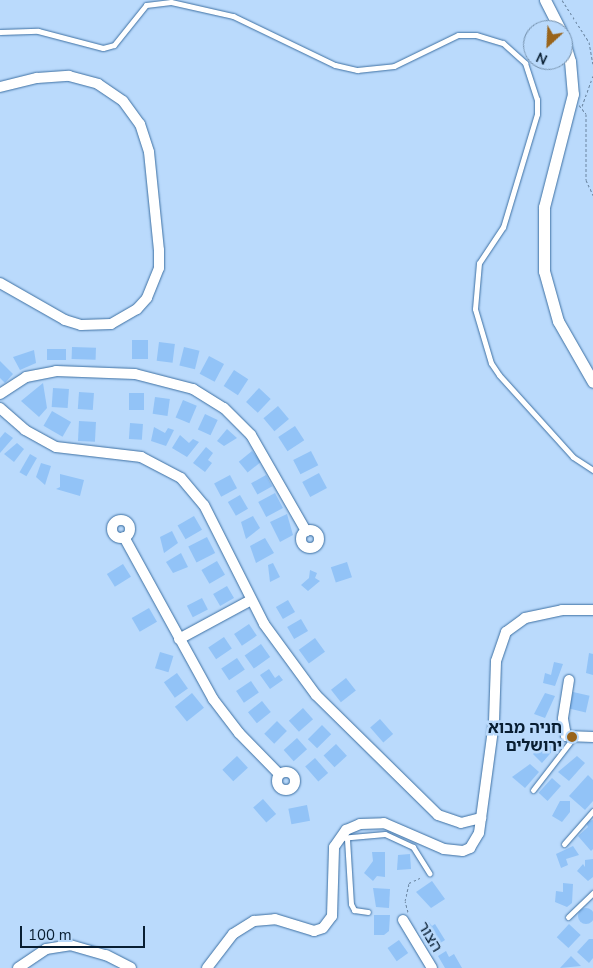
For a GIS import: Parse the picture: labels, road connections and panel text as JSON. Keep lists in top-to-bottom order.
{
  "streets": {
    "street": ["הצור"]
  },
  "places": ["חניה מבוא ירושלים"],
  "scale_bar": "100 m",
  "north": "bottom left"
}
